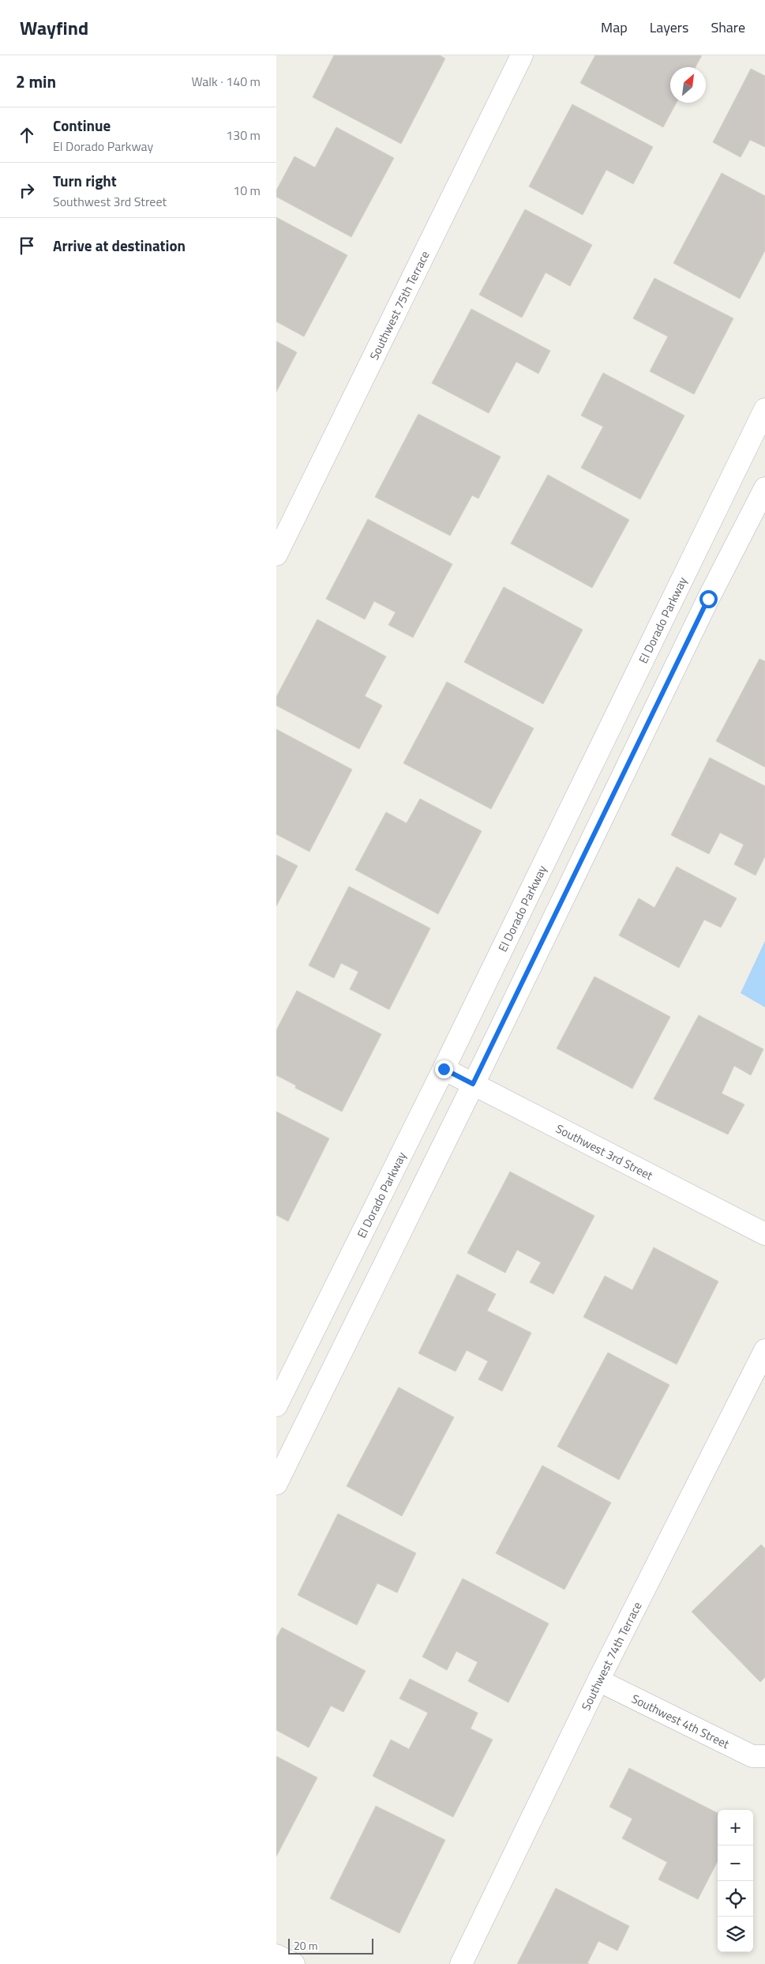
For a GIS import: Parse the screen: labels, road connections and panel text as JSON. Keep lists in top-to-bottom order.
{
  "streets": {
    "street": [
      "Southwest 75th Terrace",
      "El Dorado Parkway",
      "Southwest 3rd Street",
      "Southwest 74th Terrace",
      "Southwest 4th Street"
    ]
  },
  "crossings": [
    ["El Dorado Parkway", "Southwest 3rd Street"],
    ["Southwest 74th Terrace", "Southwest 4th Street"]
  ],
  "scale_bar": "20 m",
  "north": "top right",
  "page": {
    "header": "Wayfind",
    "nav": ["Map", "Layers", "Share"],
    "heading": ["2 min", "Walk · 140 m"],
    "list": [
      ["Continue", "El Dorado Parkway", "130 m"],
      ["Turn right", "Southwest 3rd Street", "10 m"],
      "Arrive at destination"
    ],
    "map_buttons": ["+", "−"],
    "scale": "20 m"
  }
}
